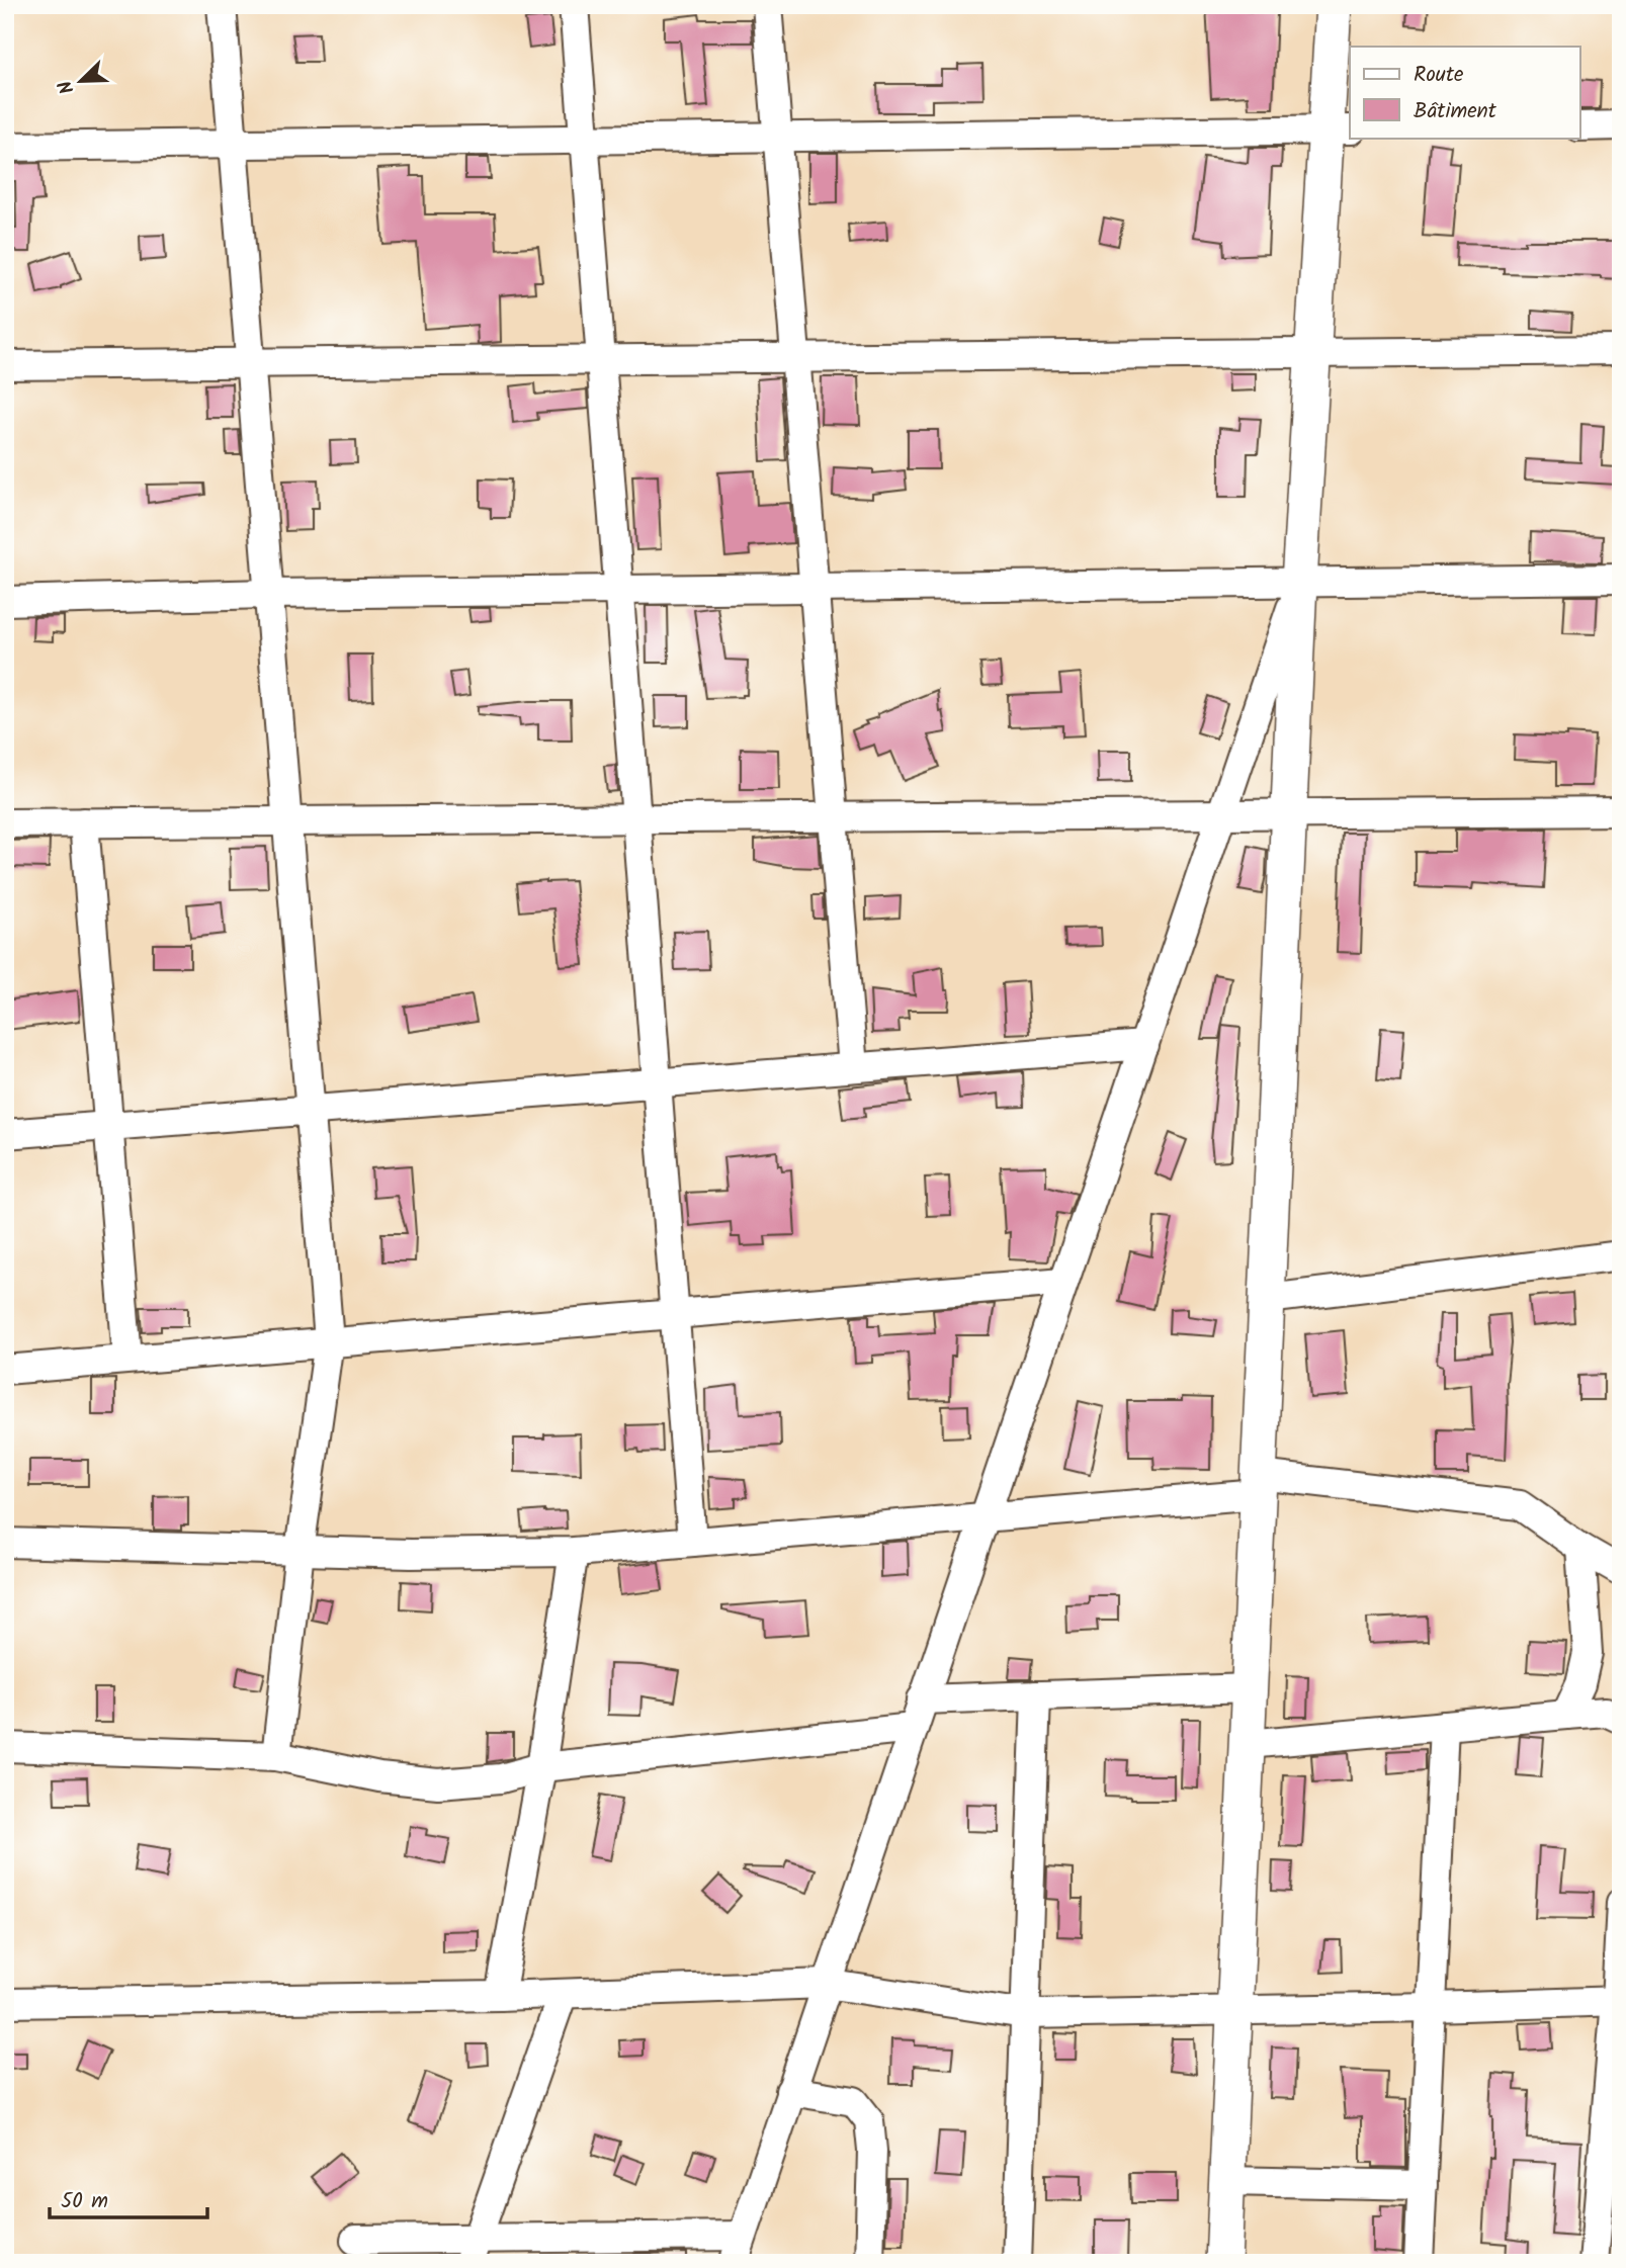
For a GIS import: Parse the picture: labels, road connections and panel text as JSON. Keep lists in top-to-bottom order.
{
  "legend": ["Route", "Bâtiment"],
  "scale_bar": "50 m",
  "north": "bottom left"
}
